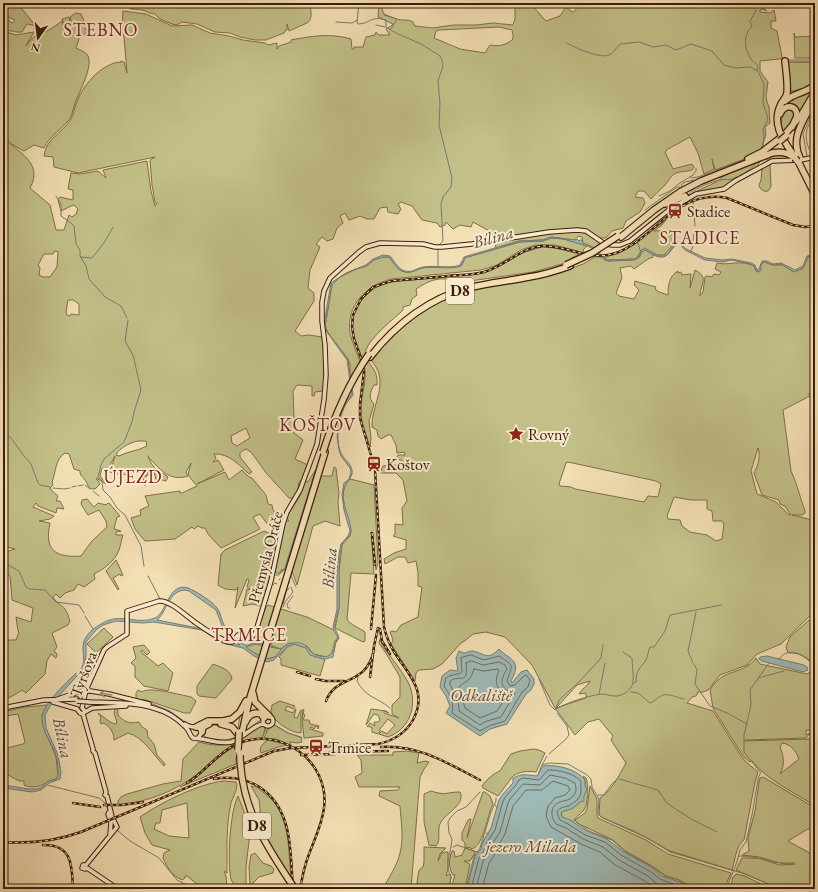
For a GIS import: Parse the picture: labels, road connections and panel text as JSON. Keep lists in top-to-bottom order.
{
  "streets": {
    "highway": ["D8"],
    "main road": ["Přemysla Oráče", "Tyršova"]
  },
  "crossings": [
    ["Přemysla Oráče", "Tyršova"]
  ],
  "districts": [
    "STEBNO",
    "STADICE",
    "KOŠTOV",
    "ÚJEZD",
    "TRMICE"
  ],
  "water": ["Bílina", "Odkaliště", "jezero Milada"],
  "places": {
    "station": ["Stadice", "Koštov", "Trmice"],
    "place": ["Rovný"]
  },
  "north": "bottom"
}
